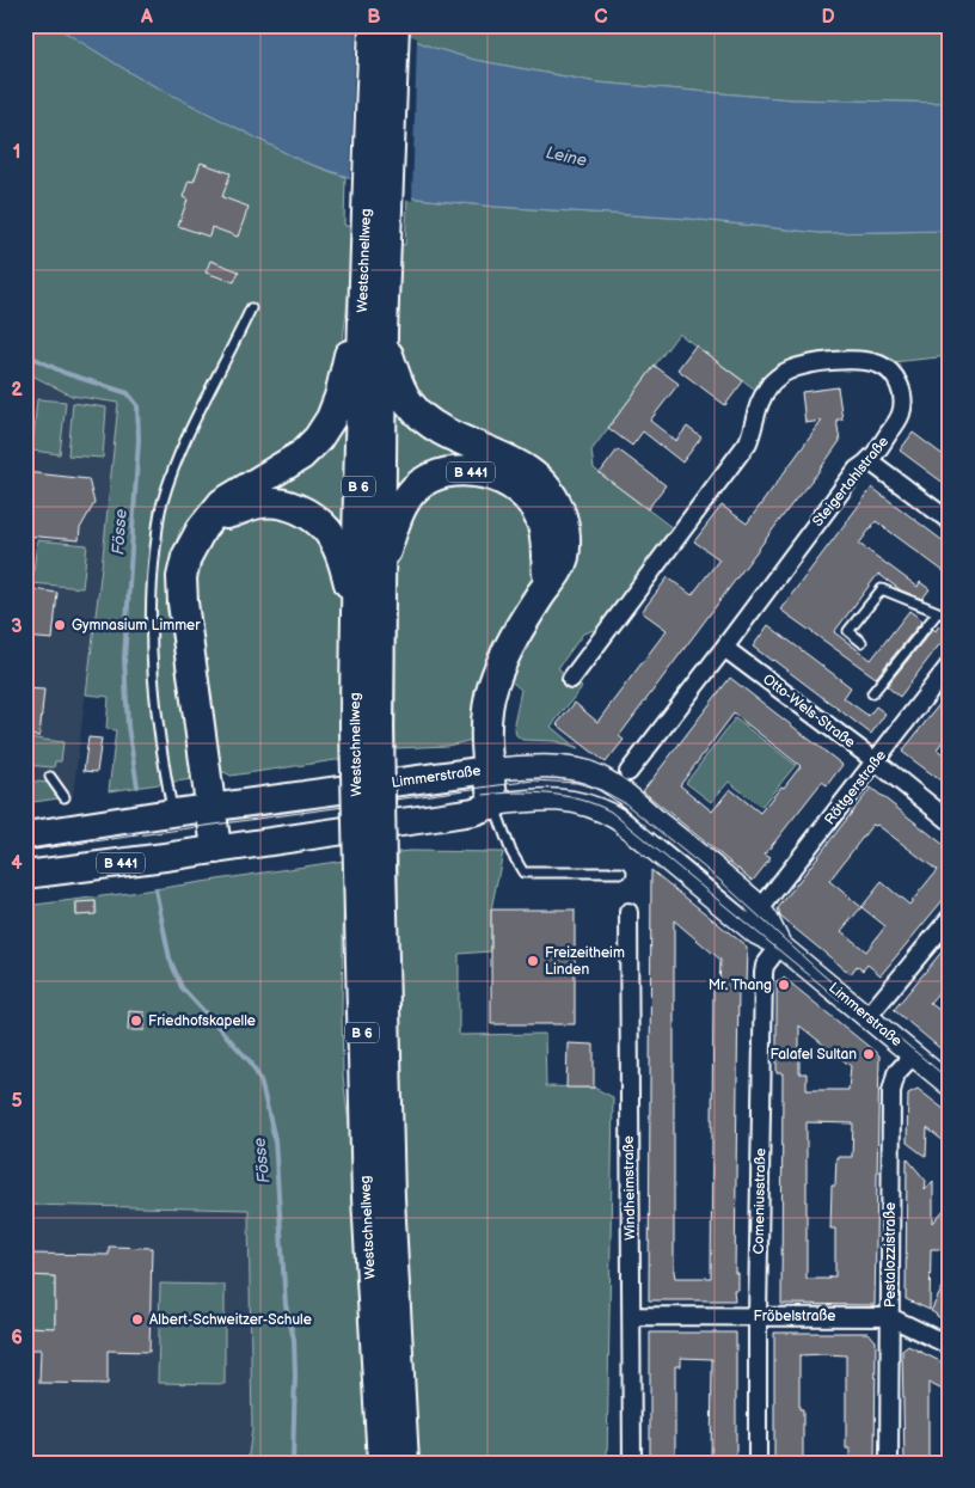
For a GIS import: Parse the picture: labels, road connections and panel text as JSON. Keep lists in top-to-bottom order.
{
  "streets": {
    "highway": ["Westschnellweg", "B 441", "B 6"],
    "main road": ["Limmerstraße"],
    "street": [
      "Steigertahlstraße",
      "Otto-Wels-Straße",
      "Röttgerstraße",
      "Windheimstraße",
      "Comeniusstraße",
      "Pestalozzistraße",
      "Fröbelstraße"
    ]
  },
  "crossings": [
    ["Westschnellweg", "B 441"],
    ["Steigertahlstraße", "Otto-Wels-Straße"],
    ["Otto-Wels-Straße", "Röttgerstraße"],
    ["Limmerstraße", "Röttgerstraße"],
    ["Limmerstraße", "Comeniusstraße"],
    ["Limmerstraße", "Pestalozzistraße"],
    ["Windheimstraße", "Fröbelstraße"],
    ["Comeniusstraße", "Fröbelstraße"],
    ["Pestalozzistraße", "Fröbelstraße"]
  ],
  "water": ["Leine", "Fösse"],
  "places": [
    "Gymnasium Limmer",
    "Freizeitheim Linden",
    "Mr. Thang",
    "Friedhofskapelle",
    "Falafel Sultan",
    "Albert-Schweitzer-Schule"
  ],
  "grid": {
    "columns": [
      "A",
      "B",
      "C",
      "D"
    ],
    "rows": [
      "1",
      "2",
      "3",
      "4",
      "5",
      "6"
    ]
  }
}
